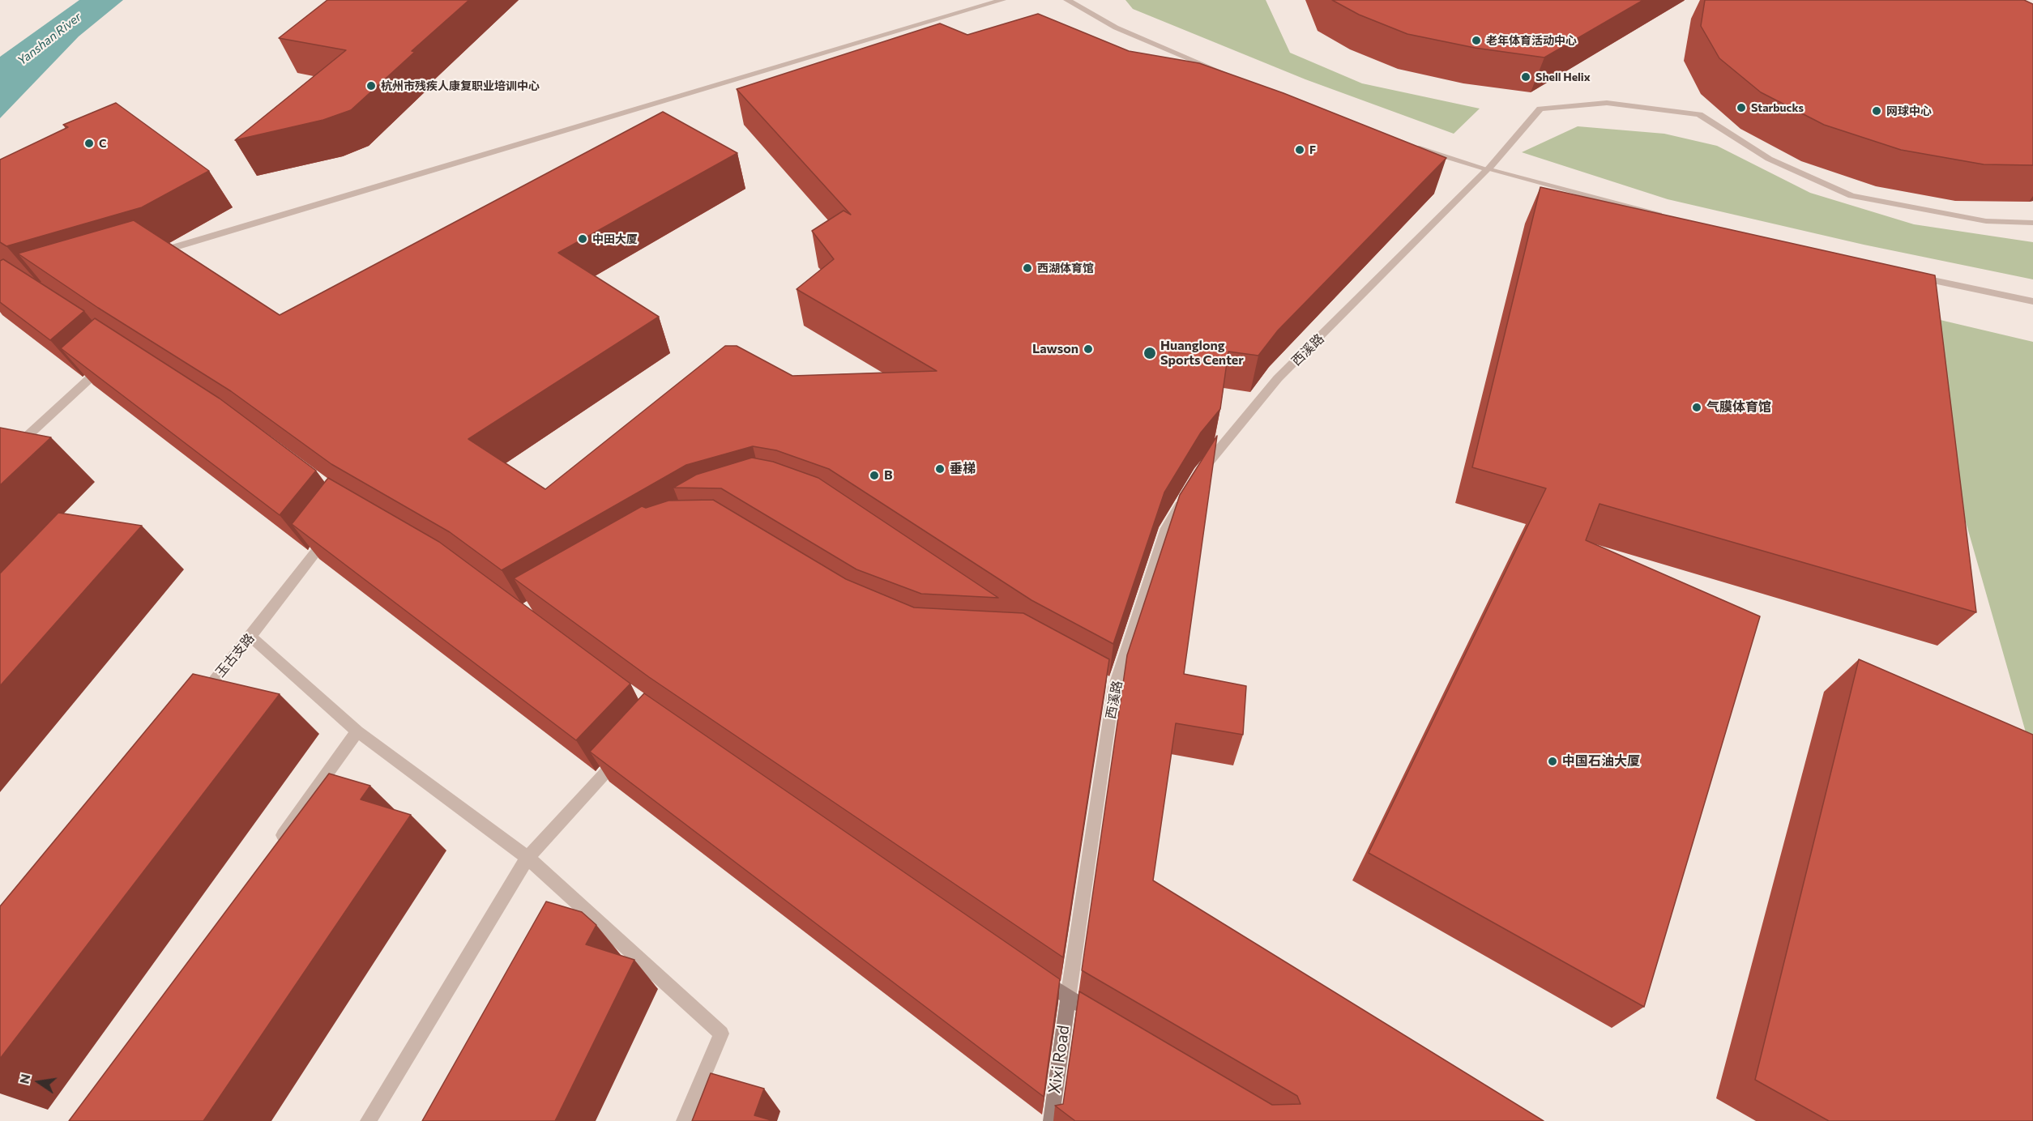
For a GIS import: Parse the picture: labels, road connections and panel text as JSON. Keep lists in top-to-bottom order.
{
  "streets": {
    "main road": ["Xixi Road"],
    "street": ["西溪路", "玉古支路"]
  },
  "crossings": [
    ["西溪路", "Xixi Road"]
  ],
  "water": ["Yanshan River"],
  "places": [
    "老年体育活动中心",
    "Shell Helix",
    "杭州市残疾人康复职业培训中心",
    "Starbucks",
    "网球中心",
    "C",
    "F",
    "中田大厦",
    "西湖体育馆",
    "Lawson",
    "Huanglong Sports Center",
    "气膜体育馆",
    "垂梯",
    "B",
    "中国石油大厦"
  ],
  "north": "left"
}
